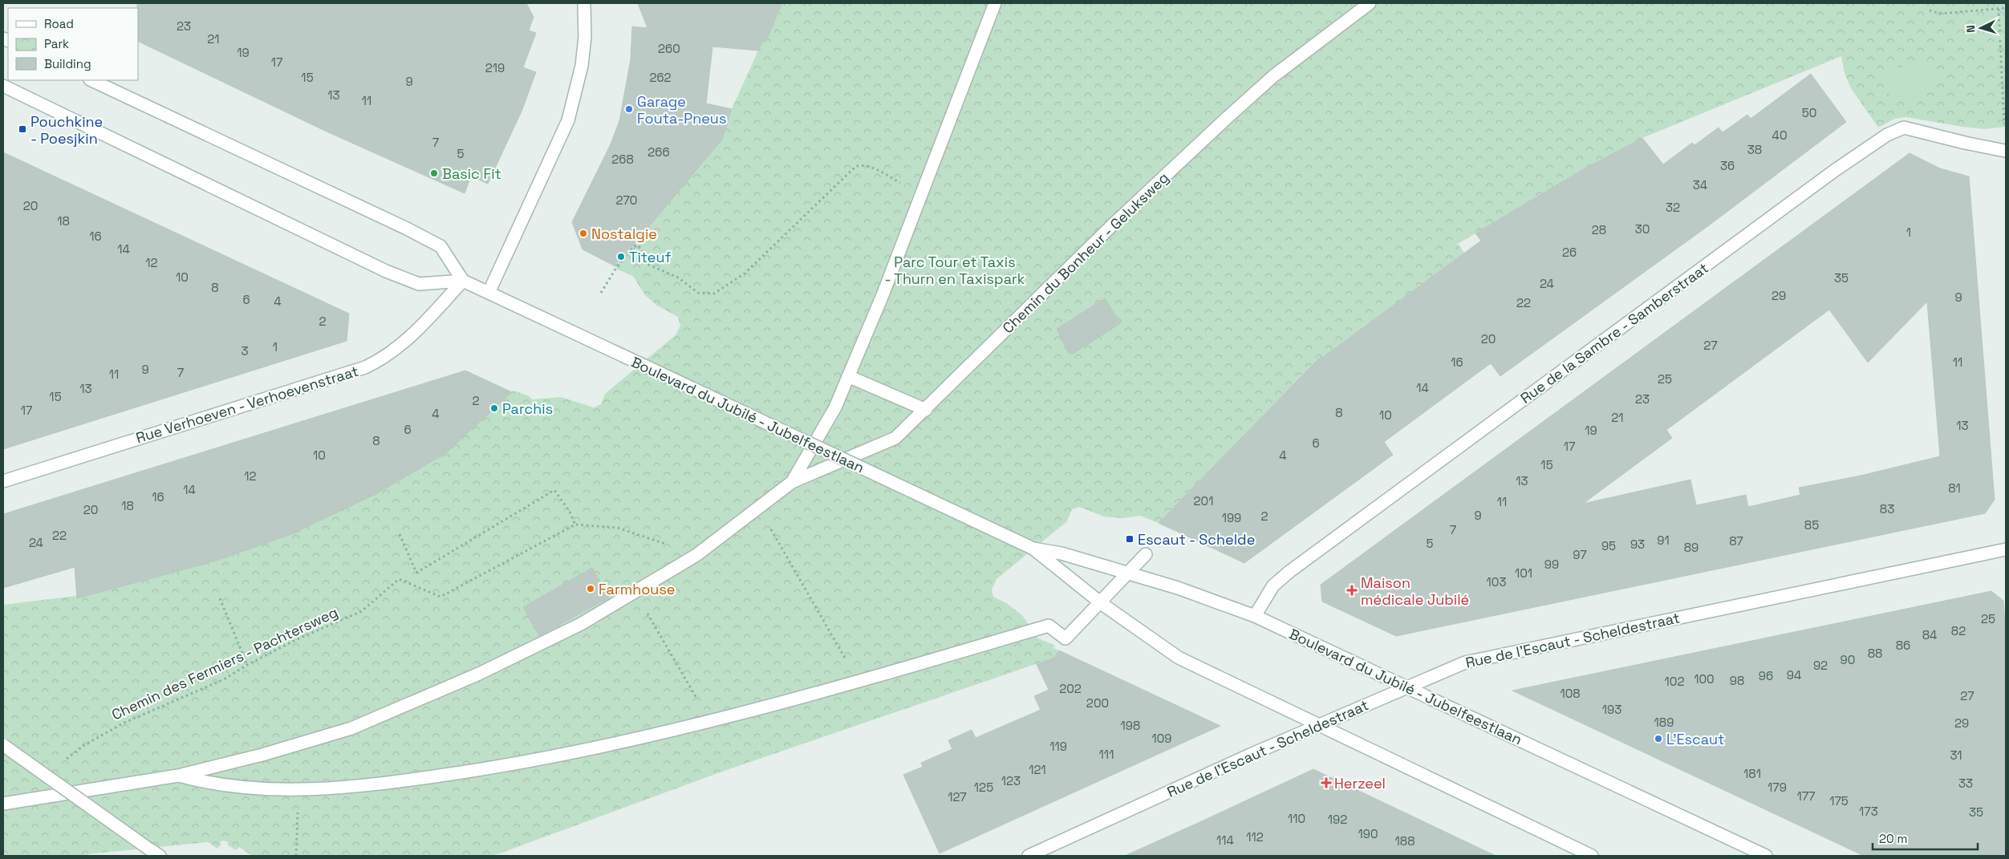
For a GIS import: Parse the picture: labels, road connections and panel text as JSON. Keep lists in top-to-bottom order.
{
  "streets": {
    "street": [
      "Chemin du Bonheur - Geluksweg",
      "Rue de la Sambre - Samberstraat",
      "Rue Verhoeven - Verhoevenstraat",
      "Boulevard du Jubilé - Jubelfeestlaan",
      "Rue de l'Escaut - Scheldestraat"
    ],
    "path": ["Chemin des Fermiers - Pachtersweg"]
  },
  "crossings": [
    ["Rue de la Sambre - Samberstraat", "Boulevard du Jubilé - Jubelfeestlaan"],
    ["Rue Verhoeven - Verhoevenstraat", "Boulevard du Jubilé - Jubelfeestlaan"],
    ["Boulevard du Jubilé - Jubelfeestlaan", "Rue de l'Escaut - Scheldestraat"]
  ],
  "parks": ["Parc Tour et Taxis - Thurn en Taxispark"],
  "places": {
    "other": [
      "Garage Fouta-Pneus",
      "Basic Fit",
      "Nostalgie",
      "Titeuf",
      "Parchis",
      "Farmhouse",
      "L'Escaut"
    ],
    "transit": ["Pouchkine - Poesjkin", "Escaut - Schelde"],
    "health": ["Maison médicale Jubilé", "Herzeel"]
  },
  "house_numbers": [
    "23",
    "21",
    "260",
    "19",
    "17",
    "219",
    "15",
    "262",
    "9",
    "13",
    "11",
    "50",
    "40",
    "7",
    "38",
    "266",
    "5",
    "268",
    "36",
    "34",
    "270",
    "20",
    "32",
    "18",
    "30",
    "28",
    "1",
    "16",
    "14",
    "26",
    "12",
    "10",
    "35",
    "24",
    "8",
    "29",
    "9",
    "6",
    "4",
    "22",
    "2",
    "20",
    "27",
    "1",
    "3",
    "16",
    "11",
    "9",
    "7",
    "11",
    "25",
    "14",
    "13",
    "15",
    "23",
    "2",
    "17",
    "8",
    "4",
    "10",
    "21",
    "13",
    "6",
    "19",
    "8",
    "6",
    "17",
    "10",
    "4",
    "15",
    "12",
    "13",
    "81",
    "14",
    "16",
    "201",
    "11",
    "18",
    "83",
    "20",
    "9",
    "2",
    "199",
    "85",
    "7",
    "22",
    "91",
    "87",
    "24",
    "5",
    "93",
    "95",
    "89",
    "97",
    "99",
    "101",
    "103",
    "25",
    "82",
    "84",
    "86",
    "88",
    "90",
    "92",
    "94",
    "96",
    "100",
    "98",
    "102",
    "202",
    "108",
    "27",
    "200",
    "193",
    "189",
    "29",
    "198",
    "109",
    "119",
    "111",
    "31",
    "121",
    "181",
    "123",
    "33",
    "125",
    "179",
    "177",
    "127",
    "175",
    "173",
    "35",
    "110",
    "192",
    "190",
    "112",
    "114",
    "188"
  ],
  "legend": ["Road", "Park", "Building"],
  "scale_bar": "20 m",
  "north": "left"
}
